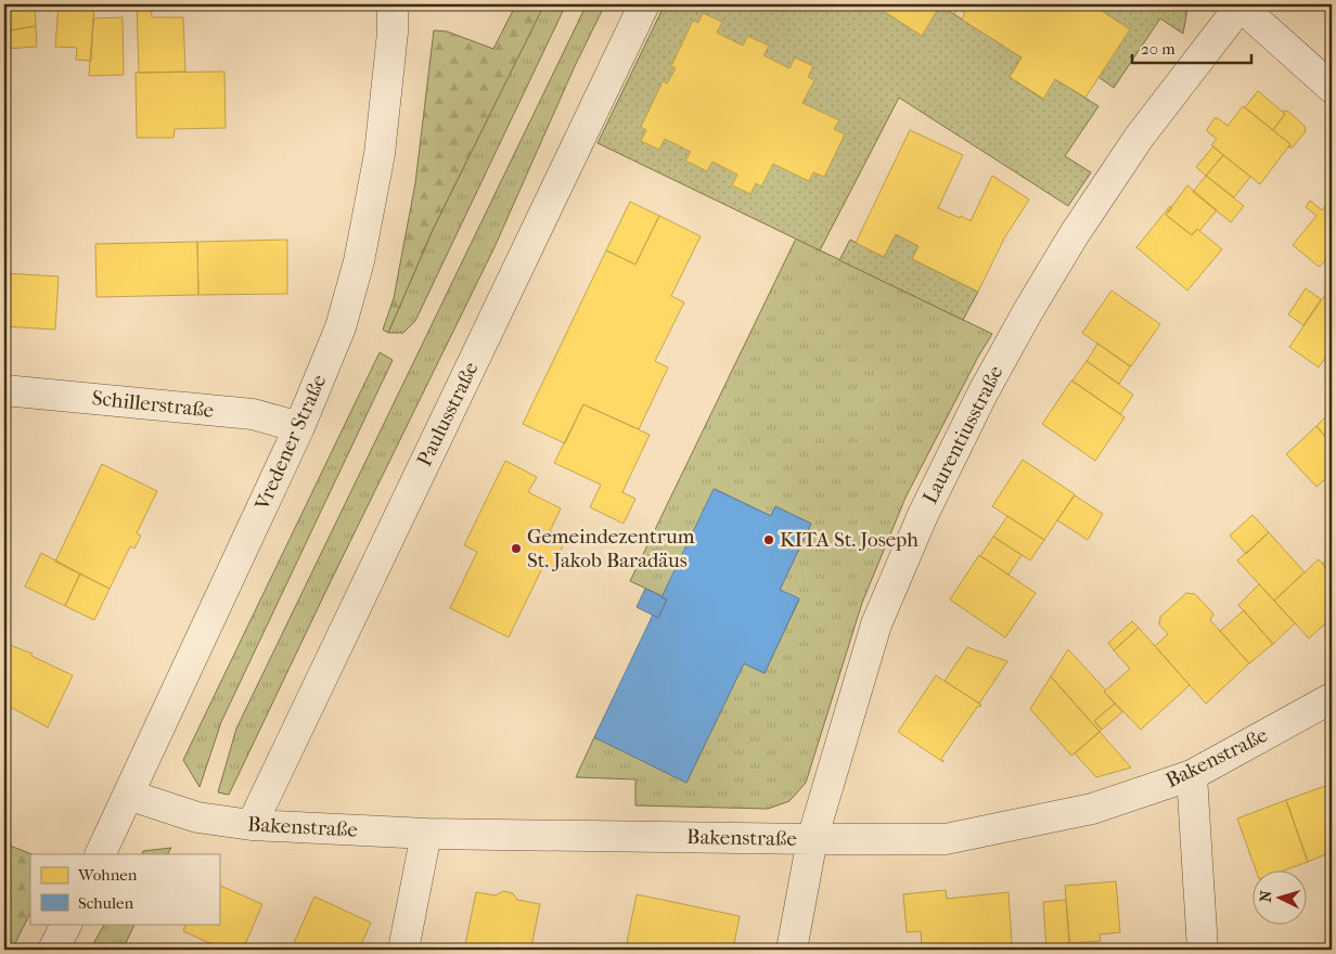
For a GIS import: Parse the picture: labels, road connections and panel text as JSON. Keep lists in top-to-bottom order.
{
  "streets": {
    "street": [
      "Schillerstraße",
      "Paulusstraße",
      "Laurentiusstraße",
      "Vredener Straße",
      "Bakenstraße"
    ]
  },
  "crossings": [
    ["Schillerstraße", "Vredener Straße"],
    ["Paulusstraße", "Bakenstraße"],
    ["Laurentiusstraße", "Bakenstraße"],
    ["Vredener Straße", "Bakenstraße"]
  ],
  "places": ["KITA St. Joseph", "Gemeindezentrum St. Jakob Baradäus"],
  "legend": ["Wohnen", "Schulen"],
  "scale_bar": "20 m",
  "north": "left"
}
